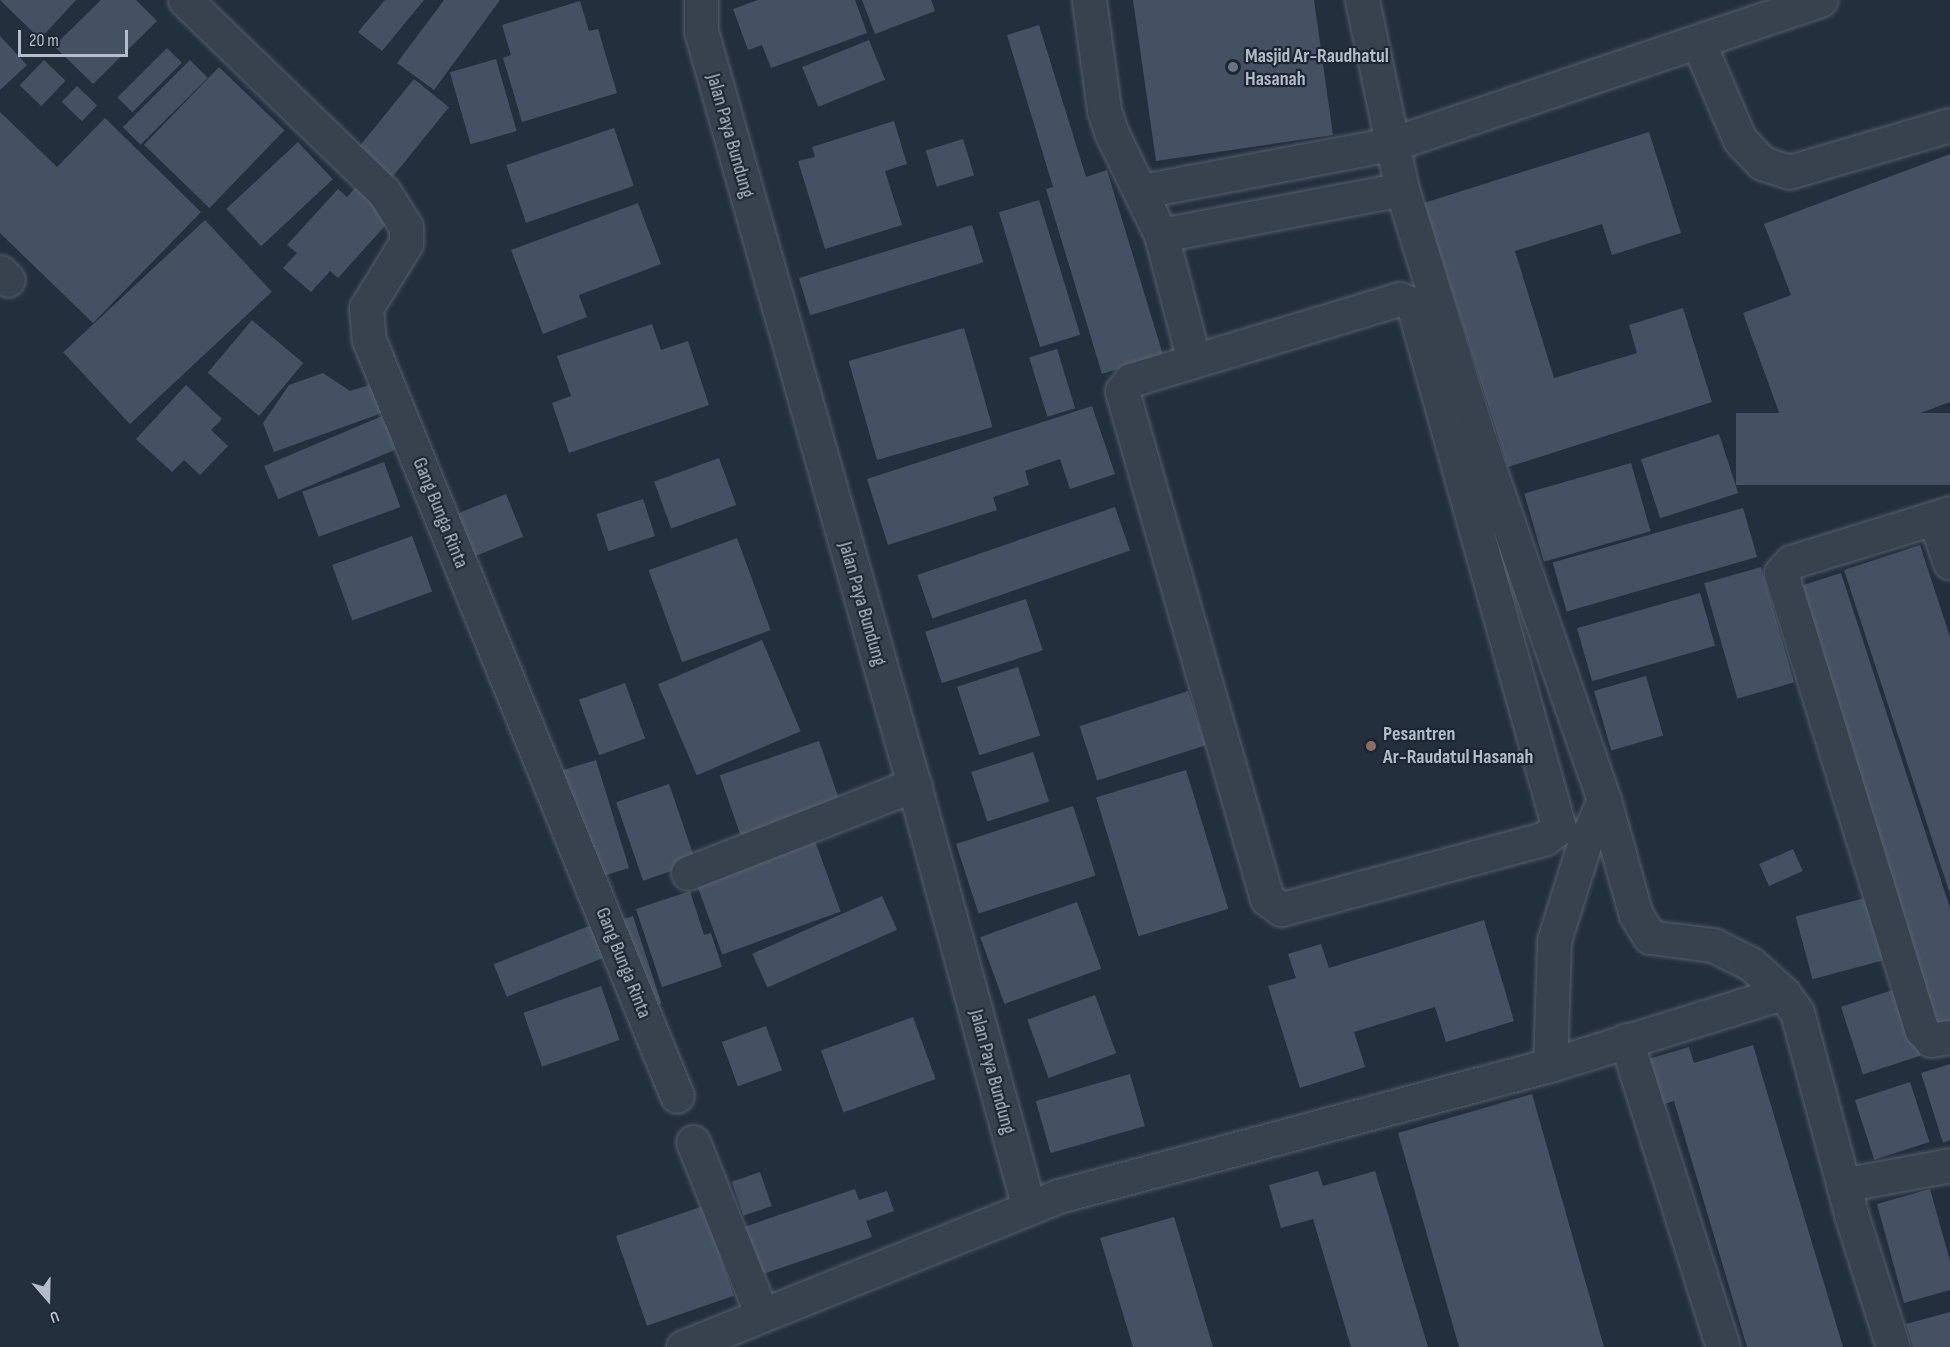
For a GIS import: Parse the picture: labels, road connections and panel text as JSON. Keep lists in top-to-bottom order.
{
  "streets": {
    "street": ["Jalan Paya Bundung", "Gang Bunga Rinta"]
  },
  "places": ["Masjid Ar-Raudhatul Hasanah", "Pesantren Ar-Raudatul Hasanah"],
  "scale_bar": "20 m",
  "north": "bottom"
}
